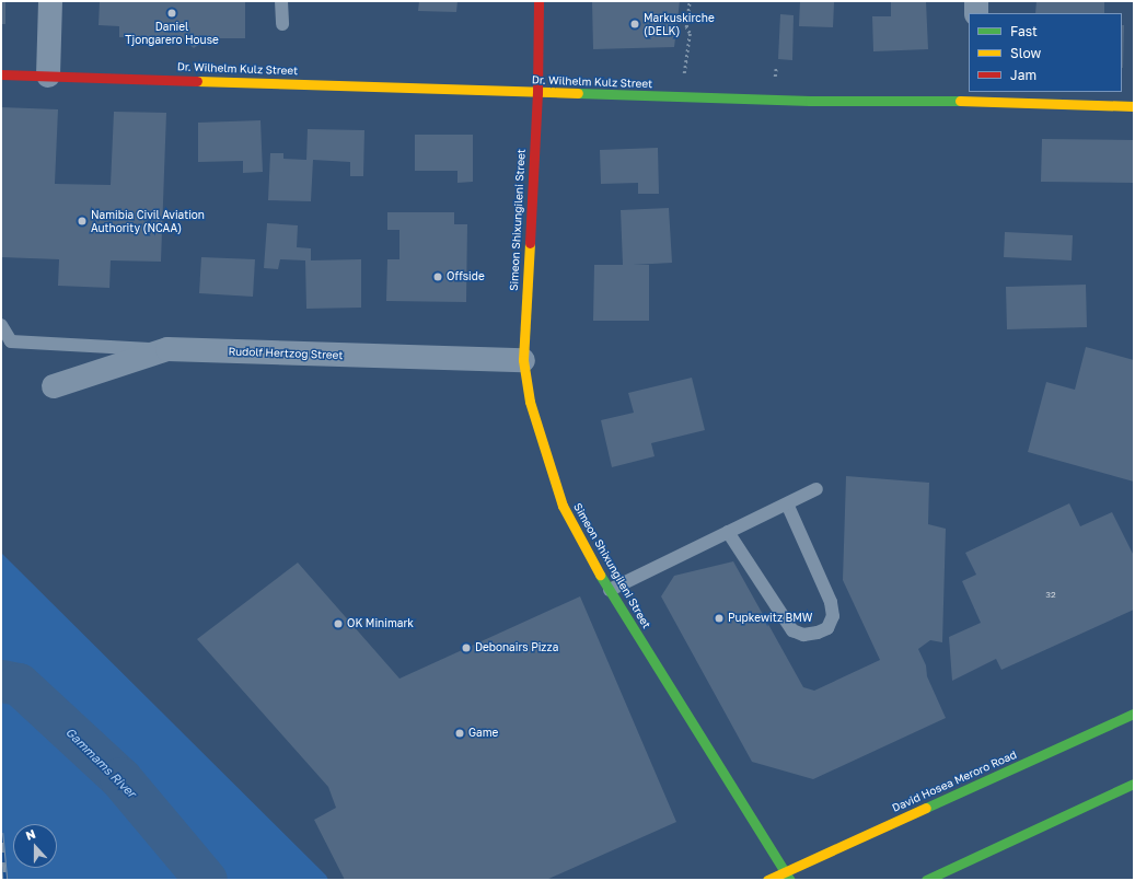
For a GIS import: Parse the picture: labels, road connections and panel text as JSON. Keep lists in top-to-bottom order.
{
  "streets": {
    "street": [
      "Dr. Wilhelm Kulz Street",
      "Simeon Shixungileni Street",
      "Rudolf Hertzog Street",
      "David Hosea Meroro Road"
    ]
  },
  "crossings": [
    ["Dr. Wilhelm Kulz Street", "Simeon Shixungileni Street"],
    ["Simeon Shixungileni Street", "Rudolf Hertzog Street"],
    ["Simeon Shixungileni Street", "David Hosea Meroro Road"]
  ],
  "water": ["Gammams River"],
  "places": [
    "Daniel Tjongarero House",
    "Markuskirche (DELK)",
    "Namibia Civil Aviation Authority (NCAA)",
    "Offside",
    "Pupkewitz BMW",
    "OK Minimark",
    "Debonairs Pizza",
    "Game"
  ],
  "house_numbers": ["32"],
  "legend": ["Fast", "Slow", "Jam"],
  "north": "top"
}
